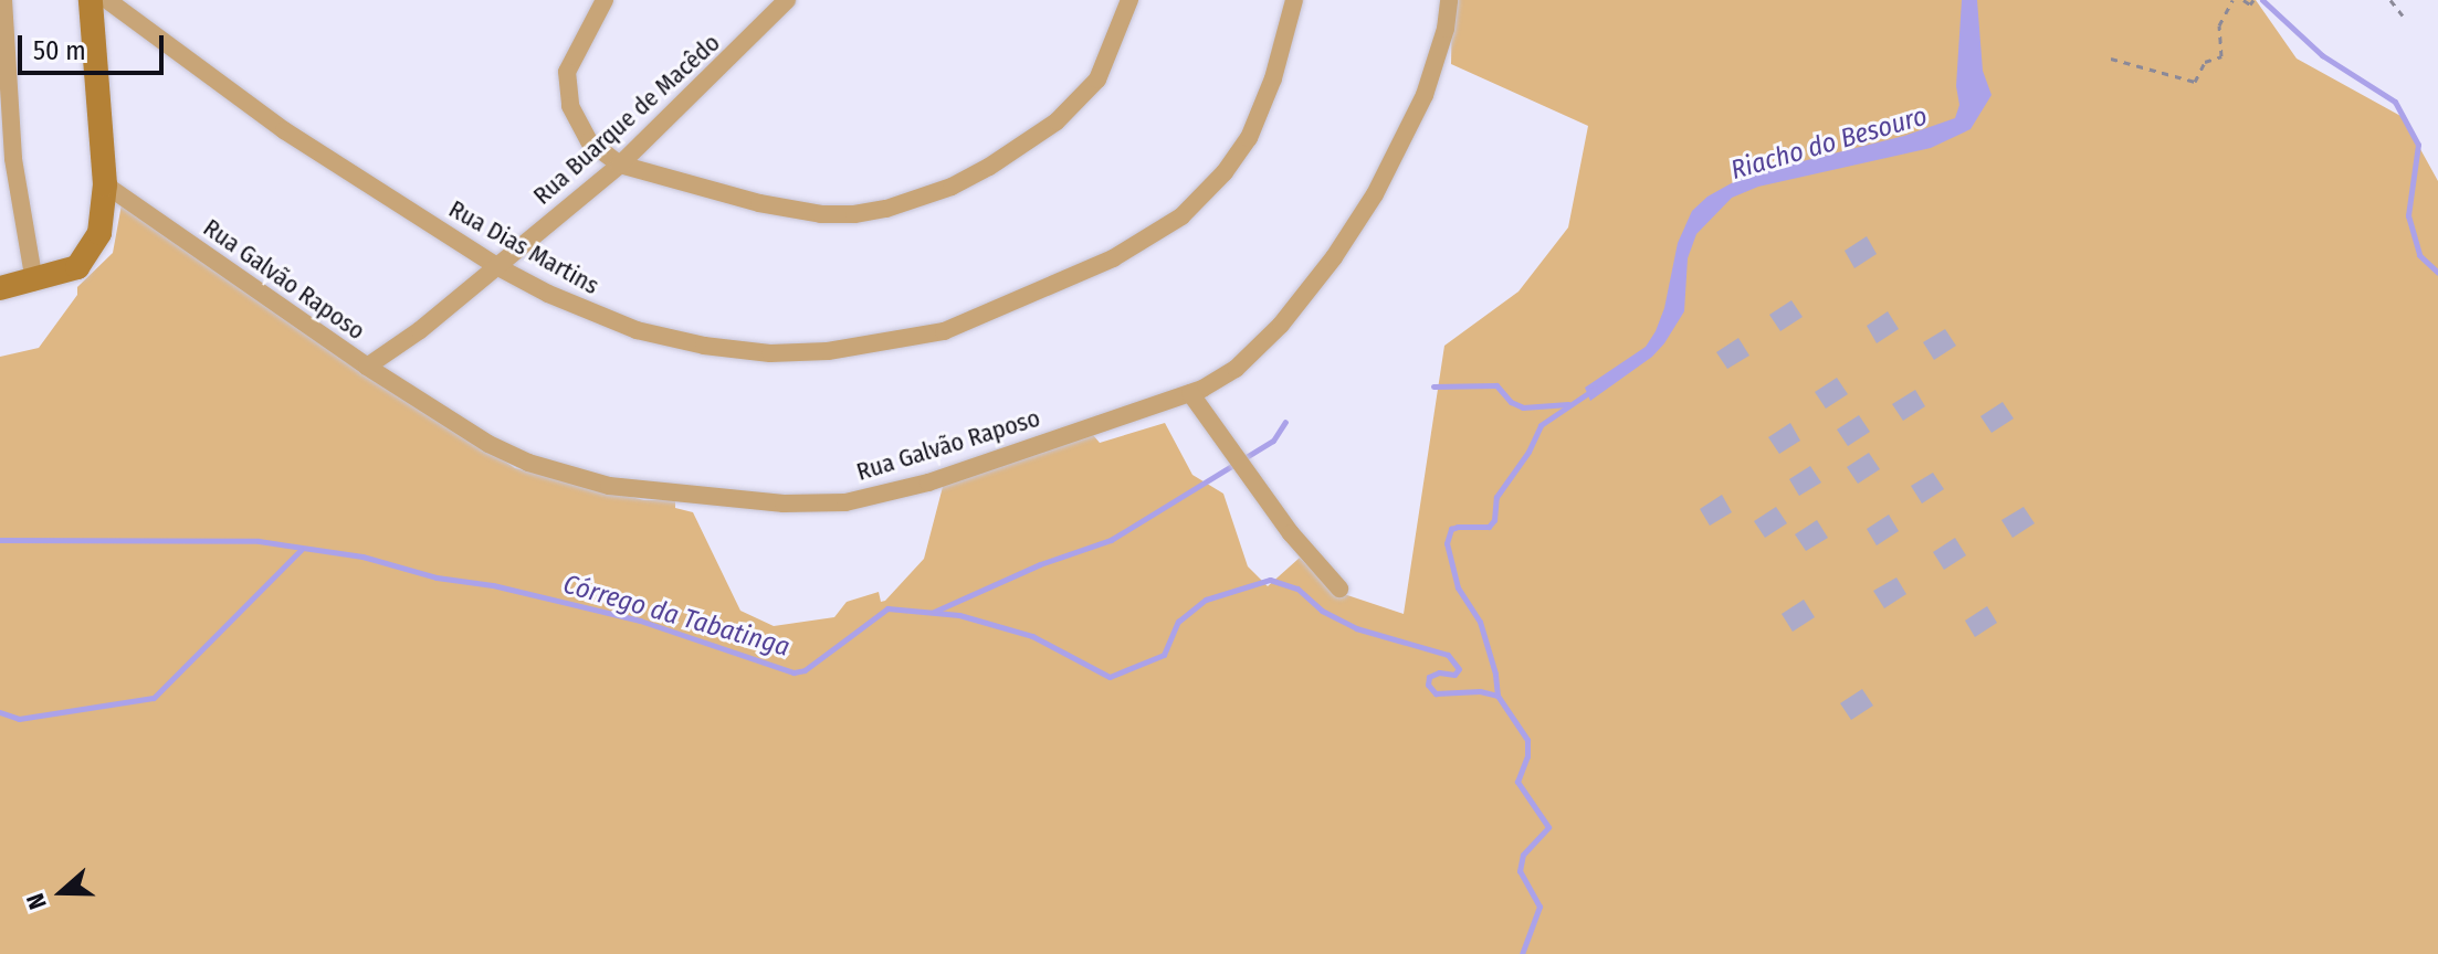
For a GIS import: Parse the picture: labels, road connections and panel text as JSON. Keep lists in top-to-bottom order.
{
  "streets": {
    "street": ["Rua Buarque de Macêdo", "Rua Dias Martins", "Rua Galvão Raposo"]
  },
  "crossings": [
    ["Rua Buarque de Macêdo", "Rua Dias Martins"],
    ["Rua Buarque de Macêdo", "Rua Galvão Raposo"]
  ],
  "water": ["Riacho do Besouro", "Córrego da Tabatinga"],
  "scale_bar": "50 m",
  "north": "left"
}
